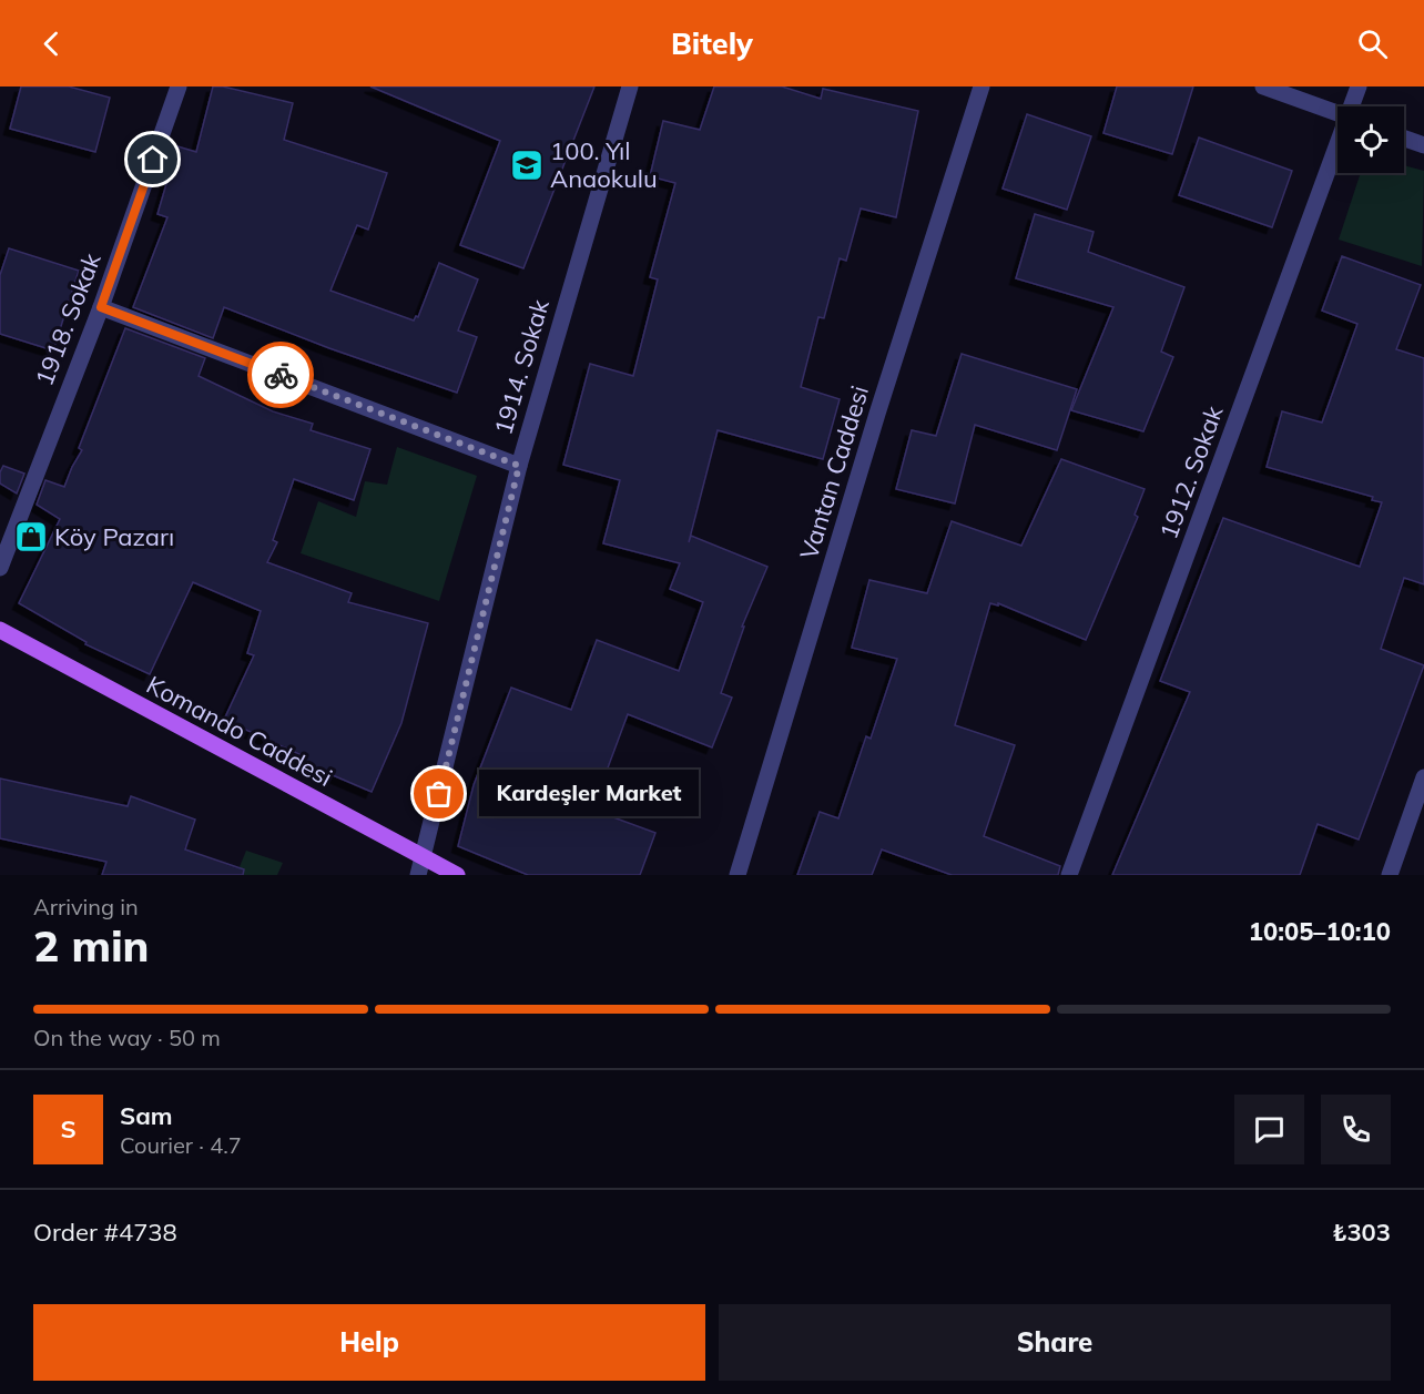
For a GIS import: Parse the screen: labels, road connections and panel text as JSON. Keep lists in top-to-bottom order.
{
  "streets": {
    "main road": ["Komando Caddesi"],
    "street": [
      "1918. Sokak",
      "1914. Sokak",
      "Vantan Caddesi",
      "1912. Sokak"
    ]
  },
  "crossings": [
    ["1914. Sokak", "Komando Caddesi"]
  ],
  "places": {
    "school or university": ["100. Yıl Anaokulu"],
    "shop": ["Köy Pazarı"],
    "other": ["Kardeşler Market"]
  },
  "page": {
    "header": "Bitely",
    "bubble": "Kardeşler Market",
    "heading": ["2 min", "Arriving in", "10:05–10:10"],
    "panel": [
      "Sam",
      "Courier · 4.7",
      "Order #4738",
      "₺303"
    ],
    "bar": "On the way · 50 m",
    "round": "S",
    "buttons": ["Help", "Share"]
  }
}
